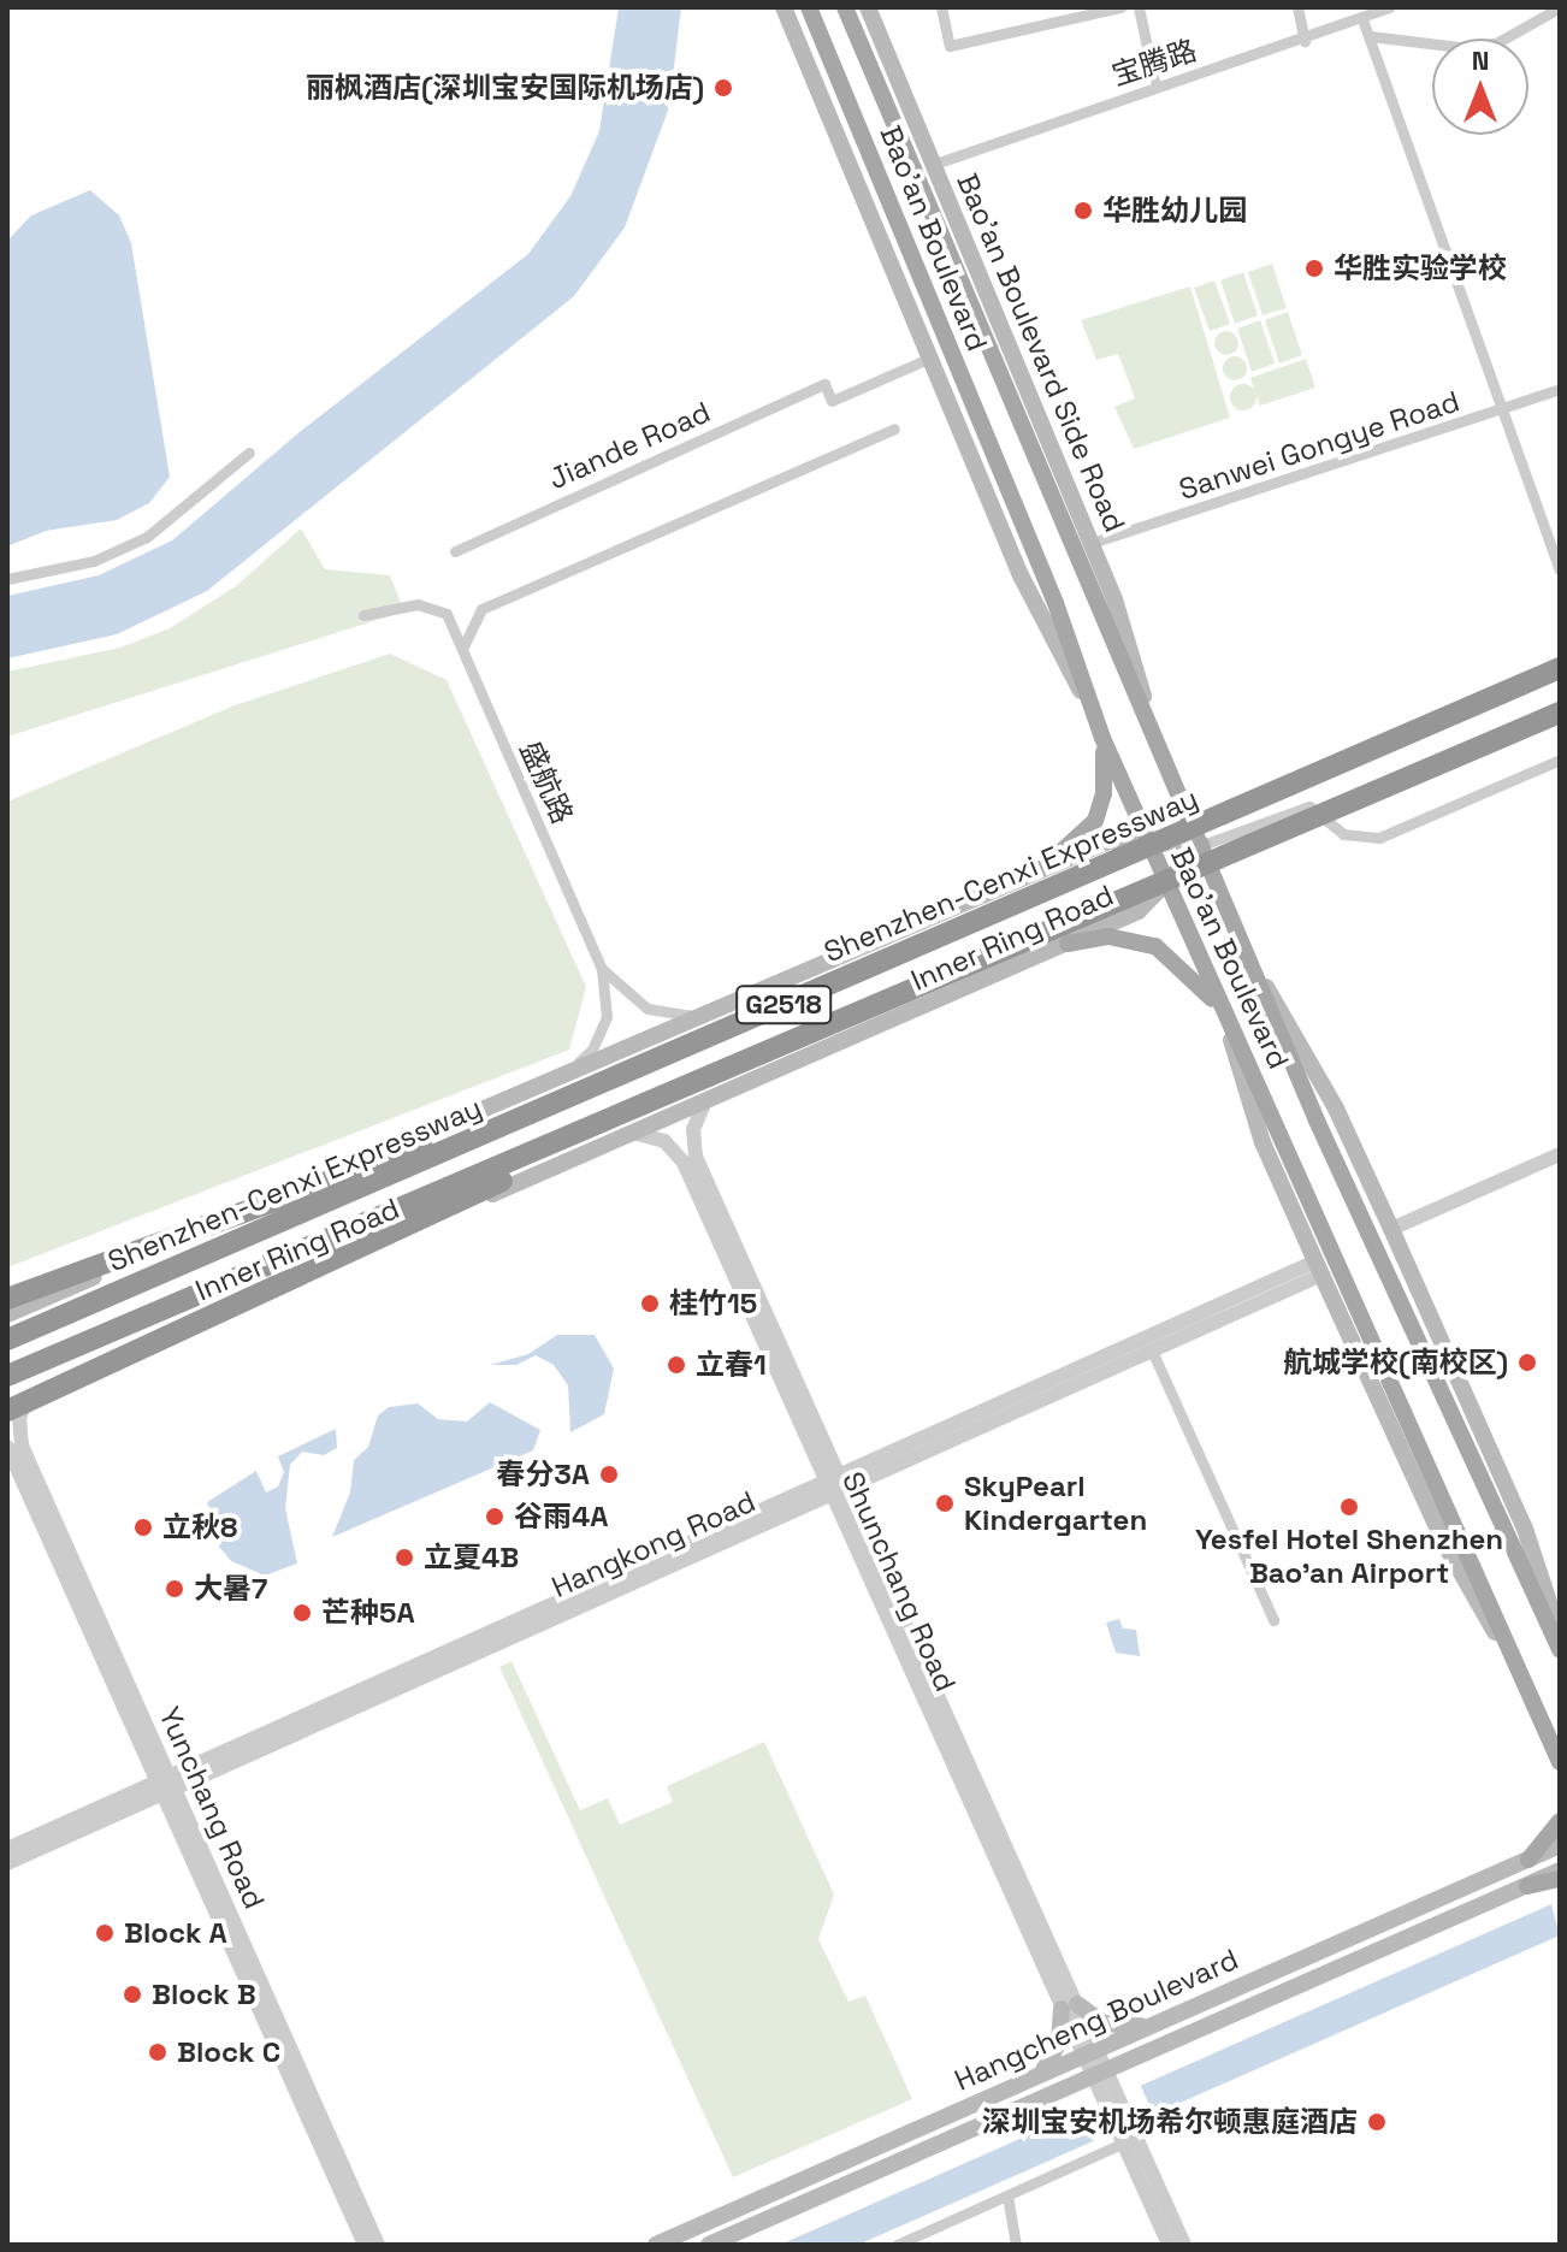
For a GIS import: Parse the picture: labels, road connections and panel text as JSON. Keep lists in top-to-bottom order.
{
  "streets": {
    "highway": ["Shenzhen-Cenxi Expressway", "G2518"],
    "main road": [
      "Bao'an Boulevard",
      "Bao'an Boulevard Side Road",
      "Inner Ring Road",
      "Hangcheng Boulevard"
    ],
    "street": [
      "宝腾路",
      "Jiande Road",
      "Sanwei Gongye Road",
      "盛航路",
      "Hangkong Road",
      "Shunchang Road",
      "Yunchang Road"
    ]
  },
  "crossings": [
    ["宝腾路", "Bao'an Boulevard Side Road"],
    ["Bao'an Boulevard", "Bao'an Boulevard Side Road"],
    ["Bao'an Boulevard", "Inner Ring Road"],
    ["Bao'an Boulevard Side Road", "Sanwei Gongye Road"],
    ["Inner Ring Road", "Shunchang Road"],
    ["Inner Ring Road", "Yunchang Road"],
    ["Hangkong Road", "Shunchang Road"],
    ["Hangkong Road", "Yunchang Road"],
    ["Shunchang Road", "Hangcheng Boulevard"]
  ],
  "places": [
    "丽枫酒店(深圳宝安国际机场店)",
    "华胜幼儿园",
    "华胜实验学校",
    "桂竹15",
    "航城学校(南校区)",
    "立春1",
    "春分3A",
    "SkyPearl Kindergarten",
    "Yesfel Hotel Shenzhen Bao’an Airport",
    "谷雨4A",
    "立秋8",
    "立夏4B",
    "大暑7",
    "芒种5A",
    "Block A",
    "Block B",
    "Block C",
    "深圳宝安机场希尔顿惠庭酒店"
  ],
  "north": "top"
}
